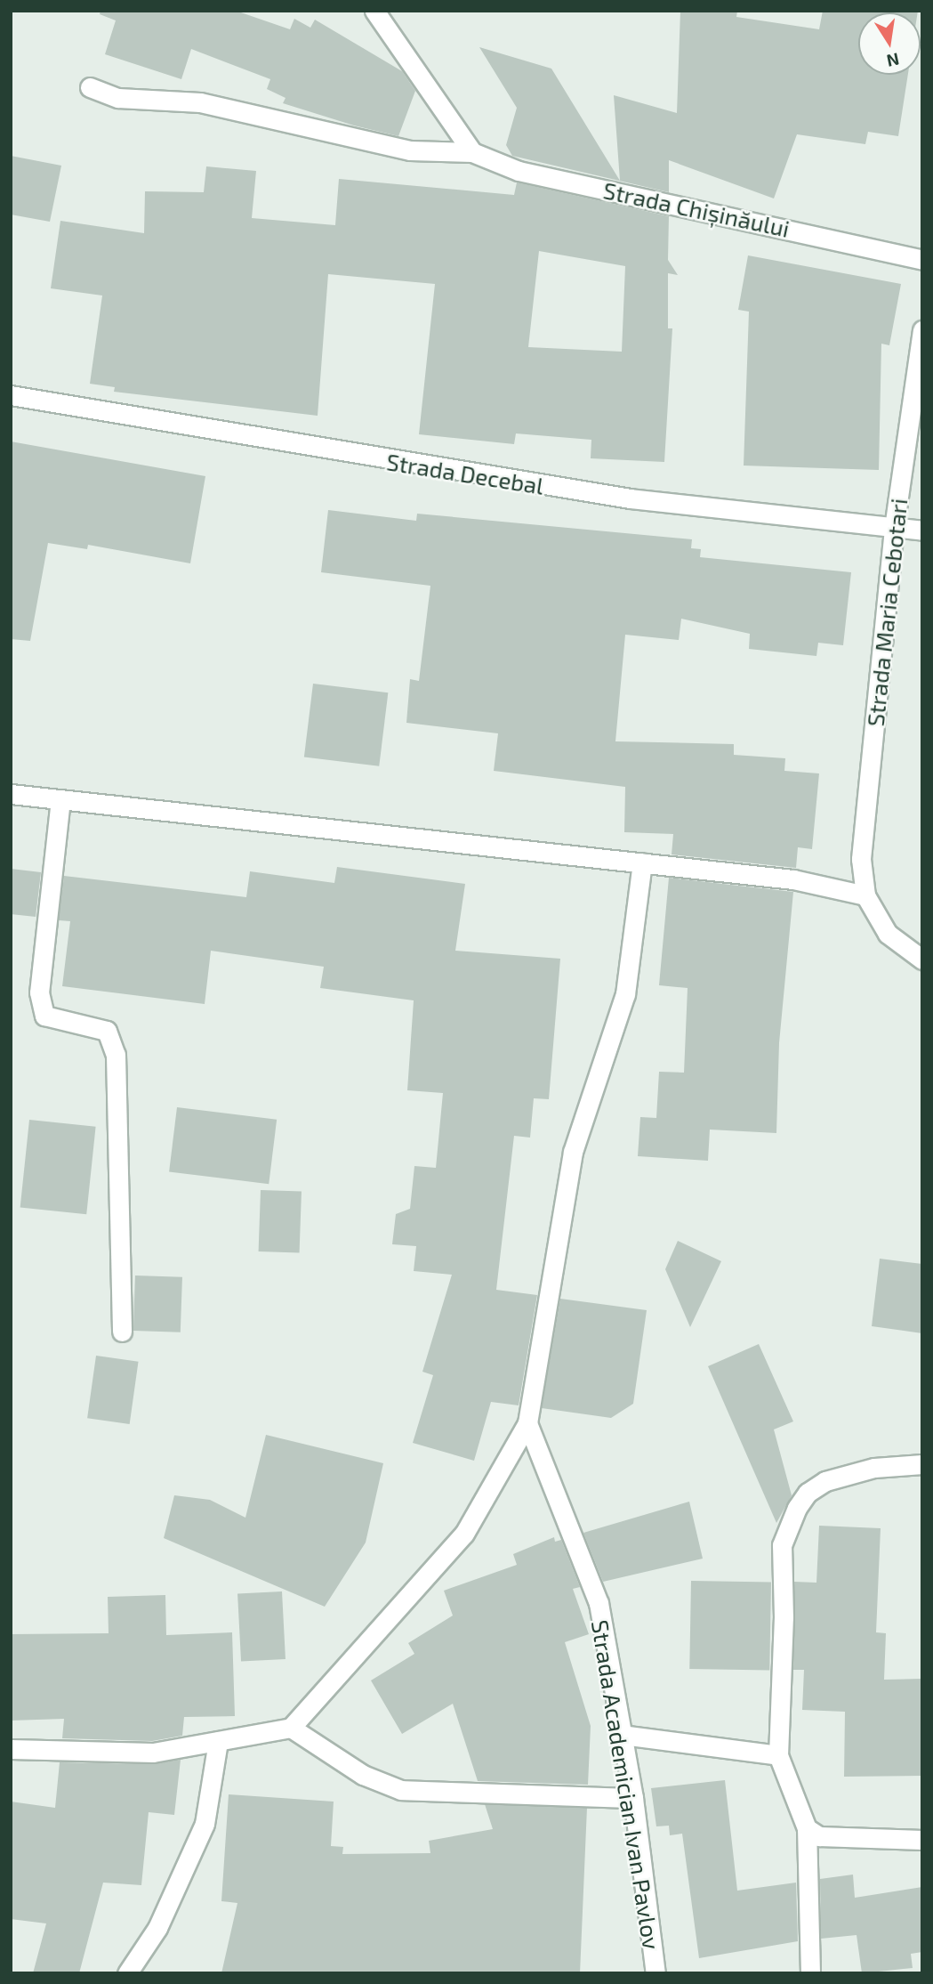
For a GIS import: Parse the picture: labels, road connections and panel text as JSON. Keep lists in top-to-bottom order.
{
  "streets": {
    "street": [
      "Strada Chișinăului",
      "Strada Decebal",
      "Strada Maria Cebotari",
      "Strada Academician Ivan Pavlov"
    ]
  },
  "crossings": [
    ["Strada Decebal", "Strada Maria Cebotari"]
  ],
  "north": "bottom"
}
